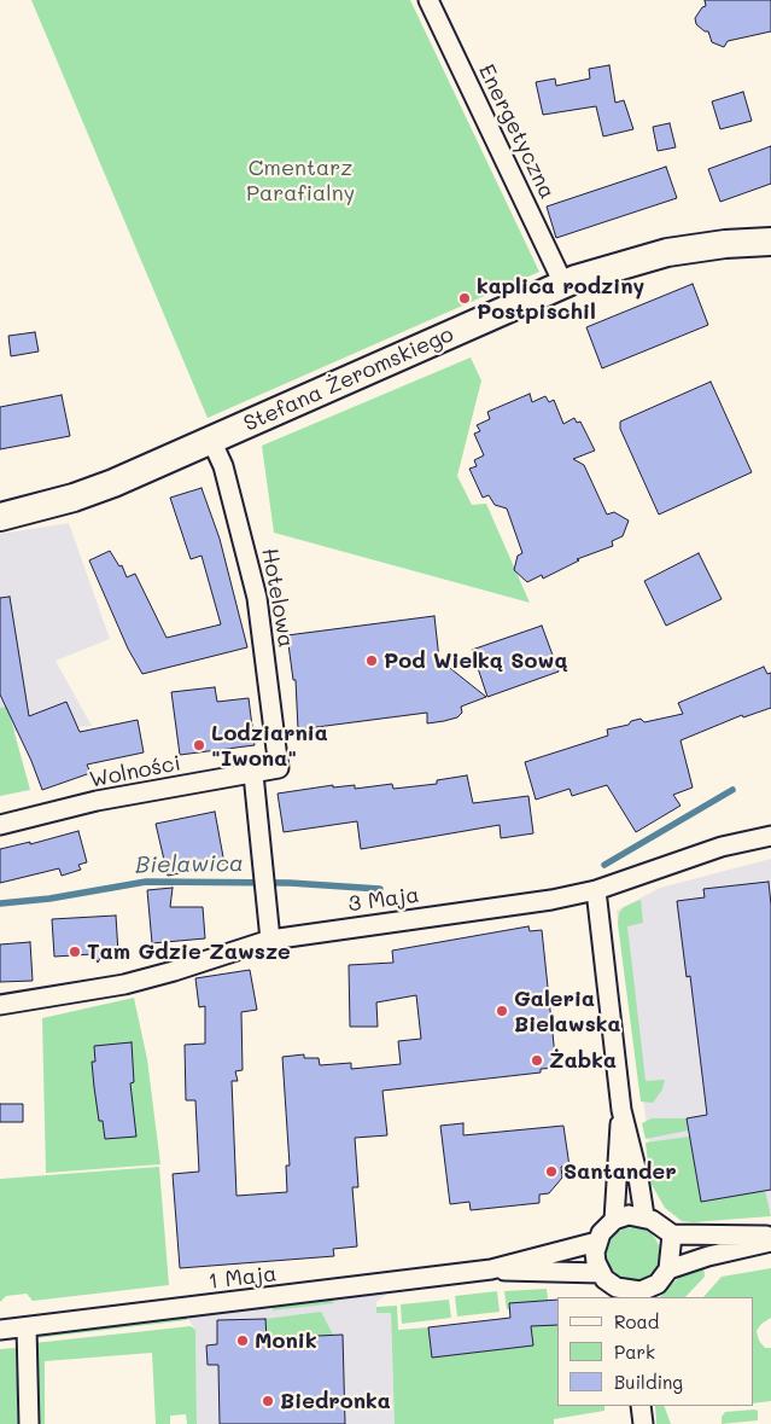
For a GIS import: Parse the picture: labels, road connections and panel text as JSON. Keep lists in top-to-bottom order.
{
  "streets": {
    "street": [
      "Energetyczna",
      "Stefana Żeromskiego",
      "Hotelowa",
      "Wolności",
      "3 Maja",
      "1 Maja"
    ]
  },
  "crossings": [
    ["Energetyczna", "Stefana Żeromskiego"],
    ["Stefana Żeromskiego", "Hotelowa"],
    ["Hotelowa", "Wolności"]
  ],
  "water": ["Bielawica"],
  "parks": ["Cmentarz Parafialny"],
  "places": [
    "kaplica rodziny Postpischil",
    "Pod Wielką Sową",
    "Lodziarnia \"Iwona\"",
    "Tam Gdzie Zawsze",
    "Galeria Bielawska",
    "Żabka",
    "Santander",
    "Monik",
    "Biedronka"
  ],
  "legend": ["Road", "Park", "Building"]
}
